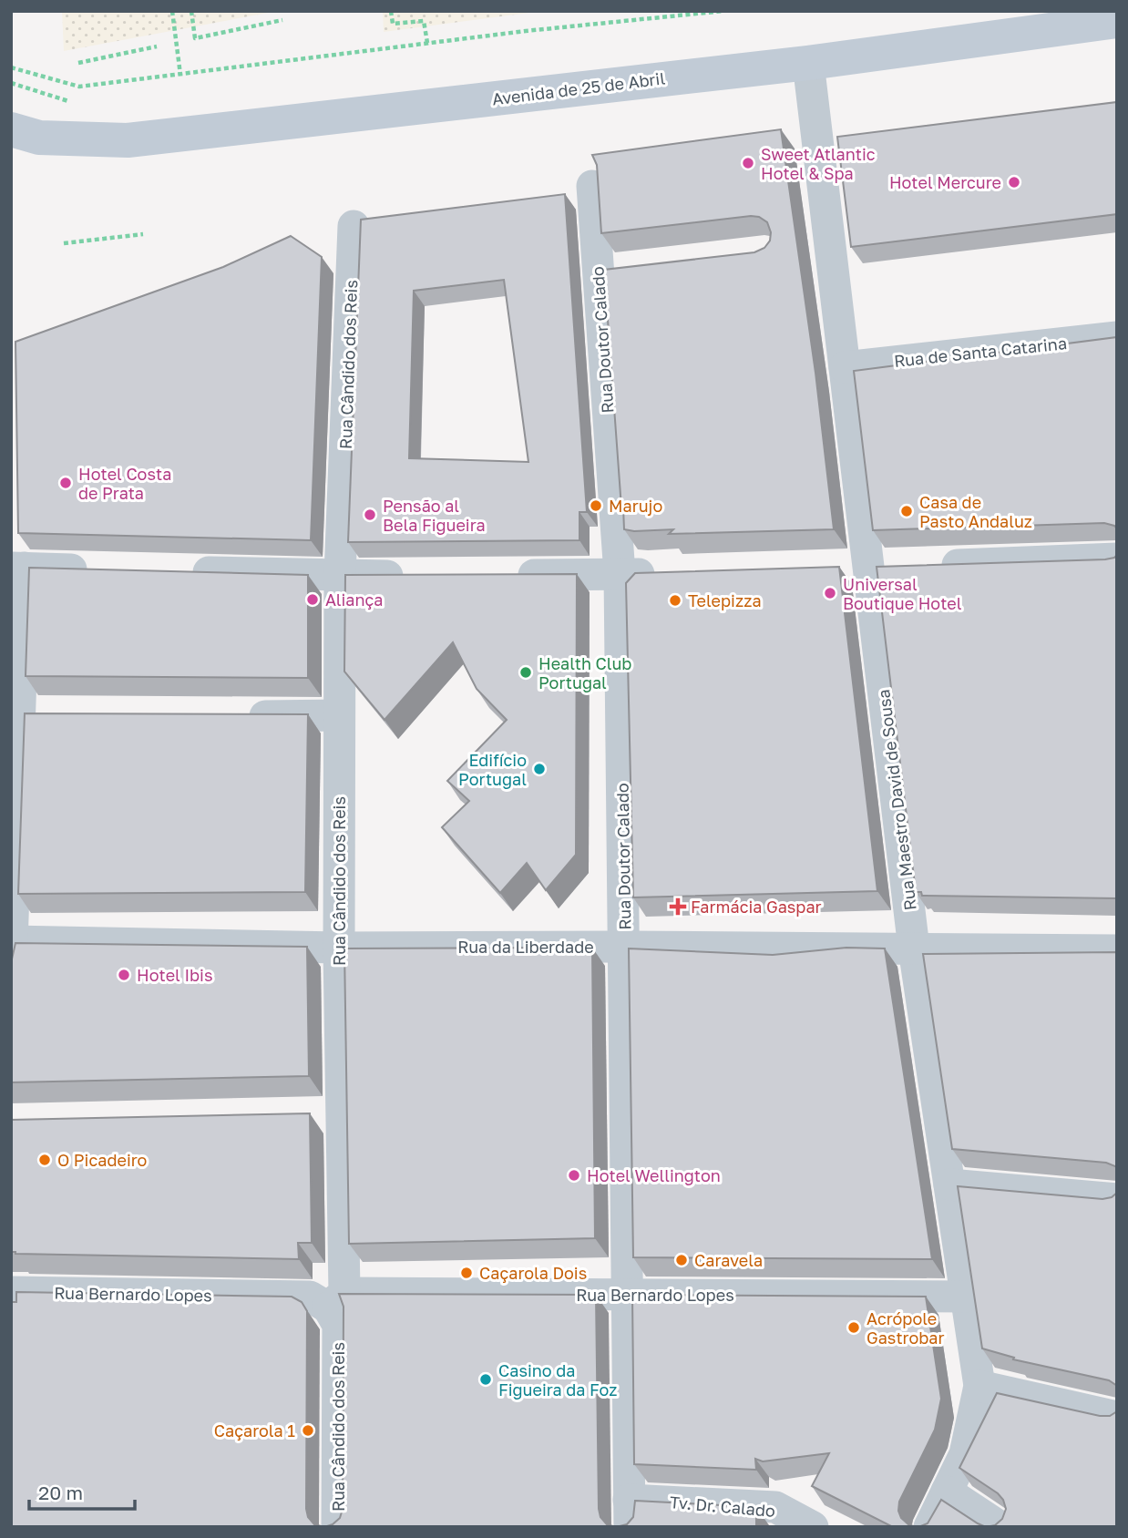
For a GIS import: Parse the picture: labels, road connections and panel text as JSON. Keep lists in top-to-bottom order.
{
  "streets": {
    "main road": ["Avenida de 25 de Abril"],
    "street": [
      "Rua Doutor Calado",
      "Rua de Santa Catarina",
      "Rua Cândido dos Reis",
      "Rua Maestro David de Sousa",
      "Rua da Liberdade",
      "Rua Bernardo Lopes",
      "Tv. Dr. Calado"
    ]
  },
  "crossings": [
    ["Avenida de 25 de Abril", "Rua Maestro David de Sousa"],
    ["Rua Doutor Calado", "Rua da Liberdade"],
    ["Rua Doutor Calado", "Rua Bernardo Lopes"],
    ["Rua Doutor Calado", "Tv. Dr. Calado"],
    ["Rua de Santa Catarina", "Rua Maestro David de Sousa"],
    ["Rua Cândido dos Reis", "Rua da Liberdade"],
    ["Rua Cândido dos Reis", "Rua Bernardo Lopes"],
    ["Rua Maestro David de Sousa", "Rua da Liberdade"],
    ["Rua Maestro David de Sousa", "Rua Bernardo Lopes"]
  ],
  "places": {
    "other": [
      "Sweet Atlantic Hotel & Spa",
      "Hotel Mercure",
      "Hotel Costa de Prata",
      "Marujo",
      "Casa de Pasto Andaluz",
      "Pensão al Bela Figueira",
      "Universal Boutique Hotel",
      "Aliança",
      "Telepizza",
      "Health Club Portugal",
      "Edifício Portugal",
      "Hotel Ibis",
      "O Picadeiro",
      "Hotel Wellington",
      "Caravela",
      "Caçarola Dois",
      "Acrópole Gastrobar",
      "Casino da Figueira da Foz",
      "Caçarola 1"
    ],
    "health": ["Farmácia Gaspar"]
  },
  "scale_bar": "20 m"
}
